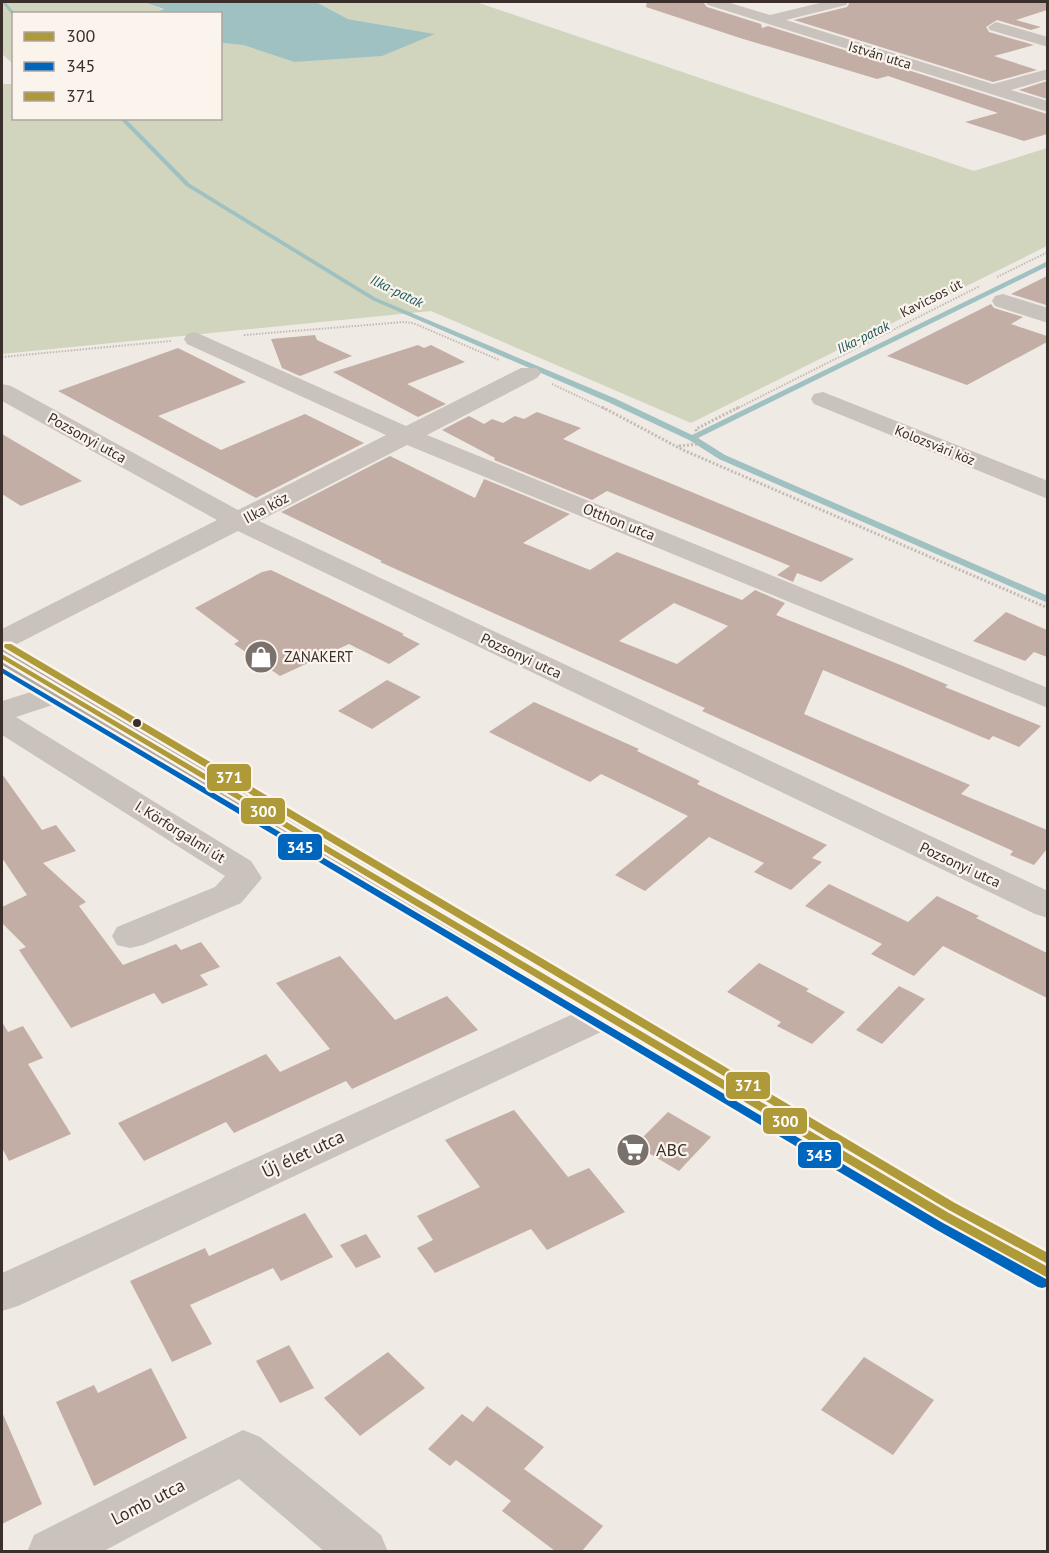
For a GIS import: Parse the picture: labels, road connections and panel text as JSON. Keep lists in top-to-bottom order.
{
  "streets": {
    "street": [
      "István utca",
      "Pozsonyi utca",
      "Kolozsvári köz",
      "Ilka köz",
      "Otthon utca",
      "I. Körforgalmi út",
      "Új élet utca",
      "Lomb utca"
    ],
    "path": ["Kavicsos út"]
  },
  "crossings": [
    ["Pozsonyi utca", "Ilka köz"],
    ["Ilka köz", "Otthon utca"]
  ],
  "water": ["Ilka-patak"],
  "places": {
    "shop": ["ZANAKERT"],
    "supermarket": ["ABC"]
  },
  "lines": ["transit line 371", "transit line 300", "transit line 345"],
  "legend": ["300", "345", "371"]
}
